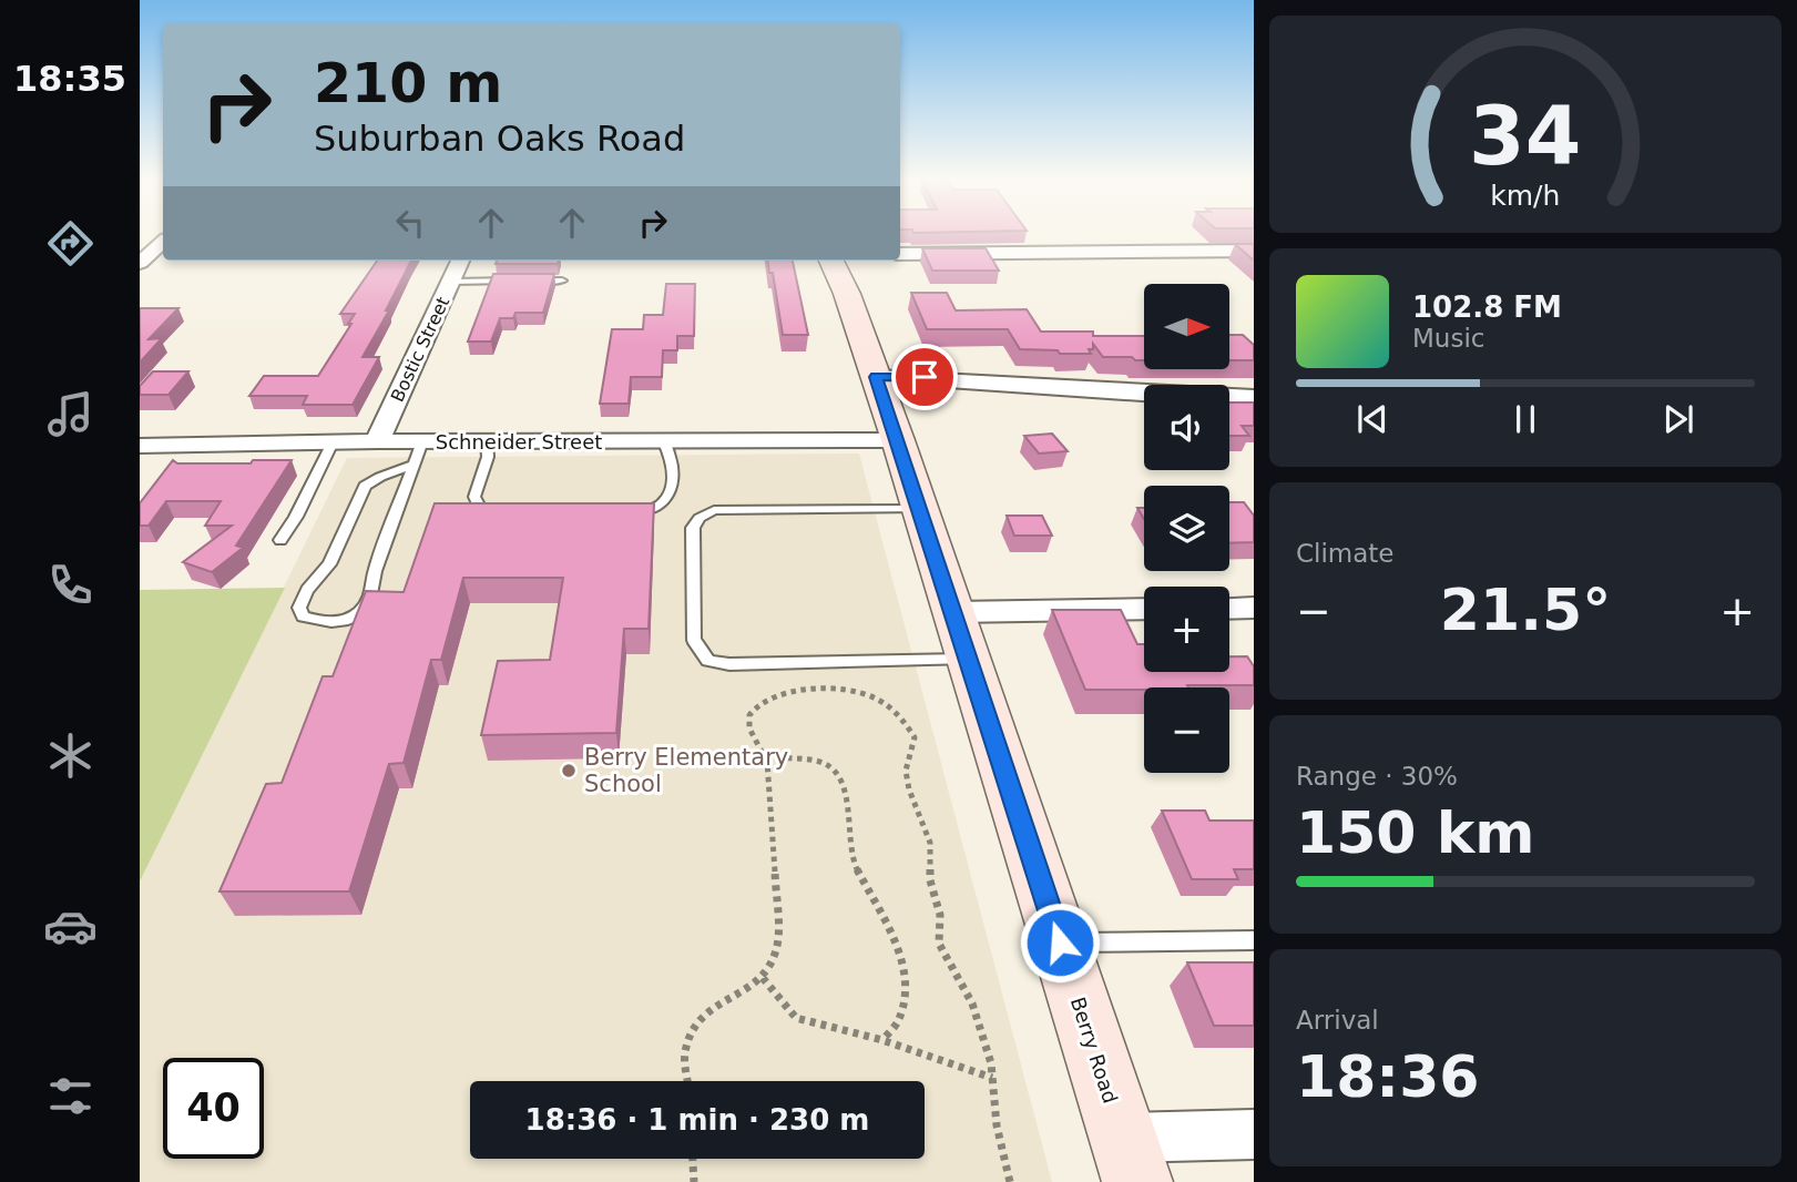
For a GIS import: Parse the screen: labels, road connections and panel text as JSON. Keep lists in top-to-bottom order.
{
  "streets": {
    "street": ["Bostic Street", "Schneider Street", "Berry Road"]
  },
  "crossings": [
    ["Bostic Street", "Schneider Street"],
    ["Schneider Street", "Berry Road"]
  ],
  "places": ["Berry Elementary School"],
  "north": "right",
  "page": {
    "tabs": "18:35",
    "turn": ["210 m", "Suburban Oaks Road"],
    "song": ["102.8 FM", "Music"],
    "map_buttons": ["+", "−"],
    "tile": [
      "Climate",
      ["Range · 30%", "150 km"],
      ["Arrival", "18:36"]
    ],
    "heat": ["−", "21.5°", "+"],
    "limit": "40",
    "trip": "18:36 · 1 min · 230 m",
    "gauge": ["34", "km/h"]
  }
}
